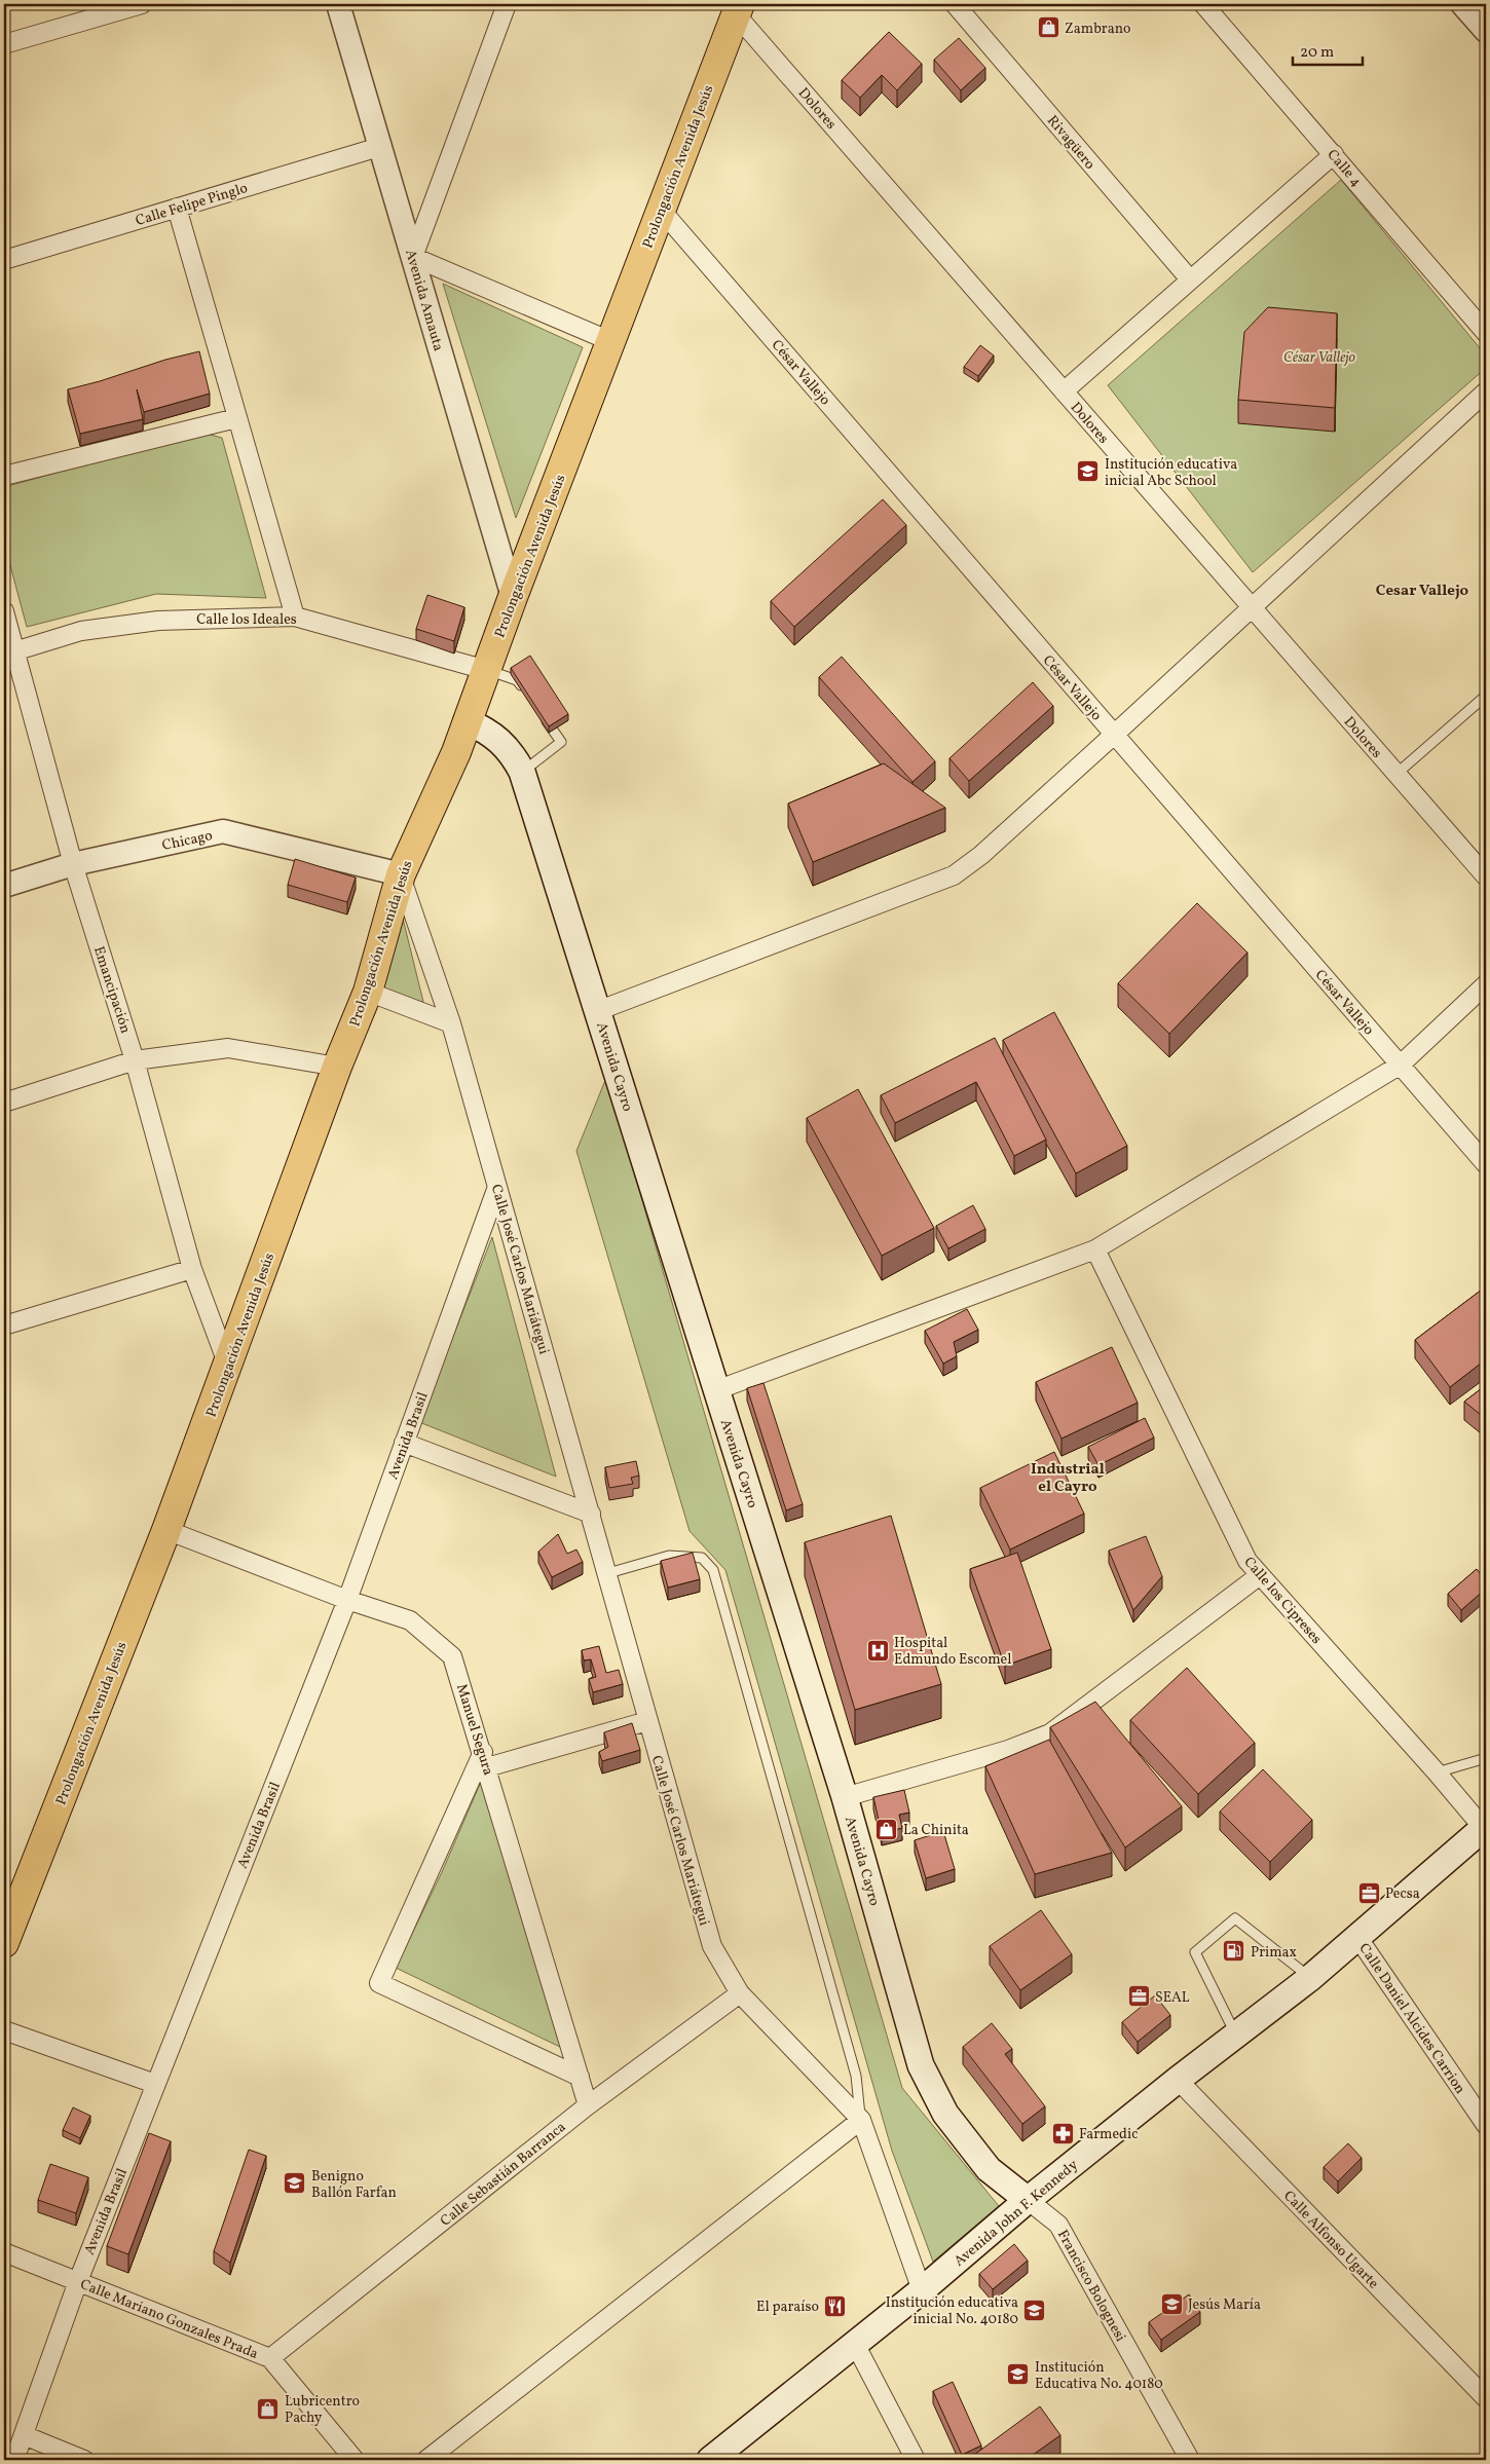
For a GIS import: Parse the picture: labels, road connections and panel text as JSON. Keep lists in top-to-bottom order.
{
  "streets": {
    "main road": ["Prolongación Avenida Jesús", "Avenida Cayro", "Avenida John F. Kennedy"],
    "street": [
      "Dolores",
      "Rivagüero",
      "Calle 4",
      "Calle Felipe Pinglo",
      "Avenida Amauta",
      "César Vallejo",
      "Calle los Ideales",
      "Chicago",
      "Emancipación",
      "Calle José Carlos Mariátegui",
      "Avenida Brasil",
      "Calle los Cipreses",
      "Manuel Segura",
      "Calle Daniel Alcides Carrion",
      "Calle Sebastián Barranca",
      "Calle Alfonso Ugarte",
      "Francisco Bolognesi",
      "Calle Mariano Gonzales Prada"
    ]
  },
  "crossings": [
    ["Dolores", "Prolongación Avenida Jesús"],
    ["Prolongación Avenida Jesús", "Avenida Amauta"],
    ["Prolongación Avenida Jesús", "César Vallejo"],
    ["Prolongación Avenida Jesús", "Calle los Ideales"],
    ["Prolongación Avenida Jesús", "Chicago"],
    ["Prolongación Avenida Jesús", "Emancipación"],
    ["Prolongación Avenida Jesús", "Avenida Cayro"],
    ["Prolongación Avenida Jesús", "Calle José Carlos Mariátegui"],
    ["Prolongación Avenida Jesús", "Manuel Segura"],
    ["Calle Felipe Pinglo", "Avenida Amauta"],
    ["Calle los Ideales", "Emancipación"],
    ["Chicago", "Emancipación"],
    ["Chicago", "Calle José Carlos Mariátegui"],
    ["Avenida Cayro", "Avenida John F. Kennedy"],
    ["Avenida Cayro", "Francisco Bolognesi"],
    ["Calle José Carlos Mariátegui", "Avenida Brasil"],
    ["Calle José Carlos Mariátegui", "Calle Sebastián Barranca"],
    ["Avenida Brasil", "Manuel Segura"],
    ["Avenida Brasil", "Calle Mariano Gonzales Prada"],
    ["Calle los Cipreses", "Avenida John F. Kennedy"],
    ["Manuel Segura", "Calle Sebastián Barranca"],
    ["Calle Daniel Alcides Carrion", "Avenida John F. Kennedy"],
    ["Calle Sebastián Barranca", "Calle Mariano Gonzales Prada"],
    ["Avenida John F. Kennedy", "Calle Alfonso Ugarte"],
    ["Avenida John F. Kennedy", "Francisco Bolognesi"]
  ],
  "districts": ["Cesar Vallejo", "Industrial el Cayro"],
  "parks": ["César Vallejo"],
  "places": {
    "shop": ["Zambrano", "La Chinita", "Lubricentro Pachy"],
    "school or university": [
      "Institución educativa inicial Abc School",
      "Benigno Ballón Farfan",
      "Jesús María",
      "Institución educativa inicial No. 40180",
      "Institución Educativa No. 40180"
    ],
    "hospital": ["Hospital Edmundo Escomel"],
    "office": ["Pecsa", "SEAL"],
    "fuel station": ["Primax"],
    "pharmacy": ["Farmedic"],
    "restaurant": ["El paraíso"]
  },
  "scale_bar": "20 m"
}
